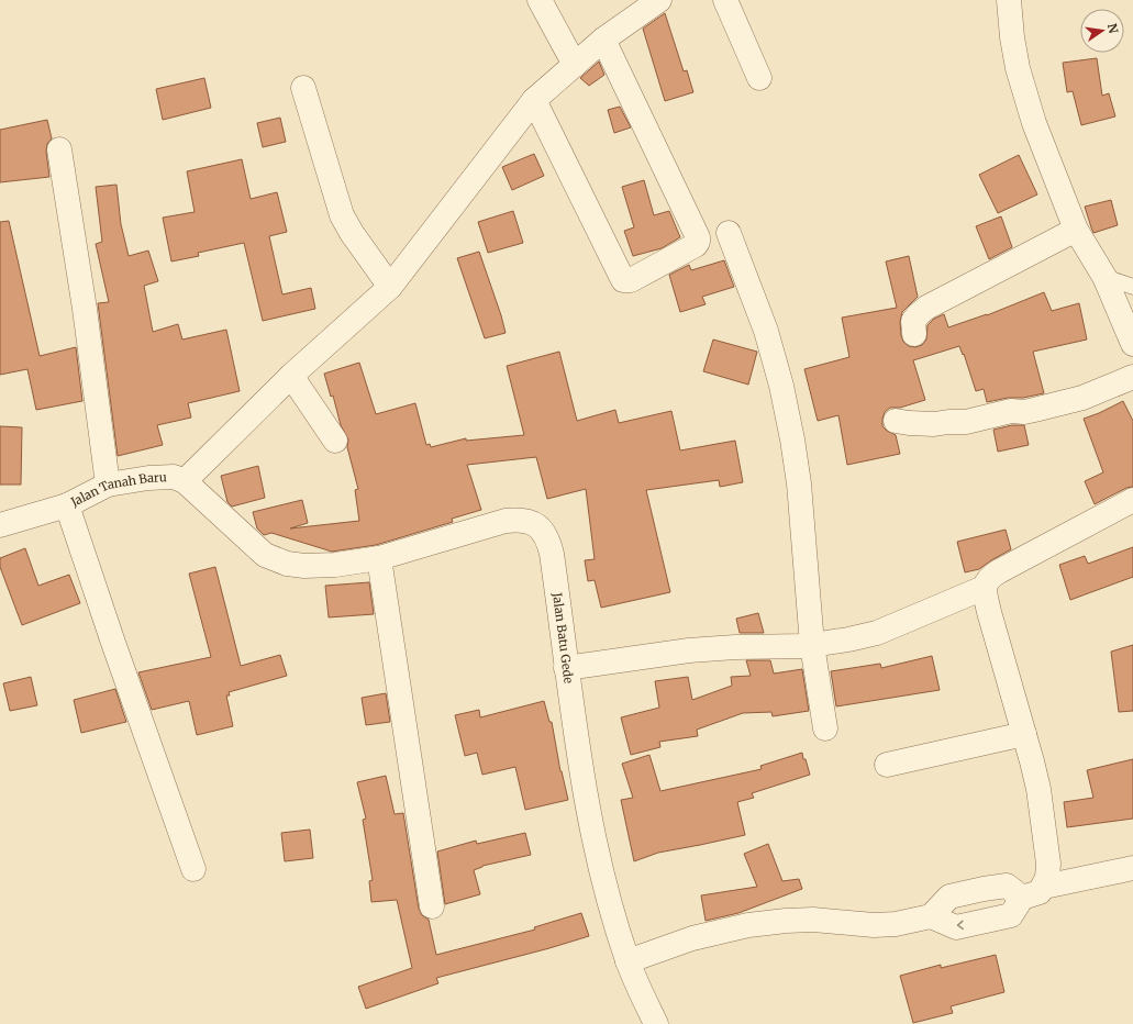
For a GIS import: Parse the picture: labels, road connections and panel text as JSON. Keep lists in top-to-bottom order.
{
  "streets": {
    "street": ["Jalan Tanah Baru", "Jalan Batu Gede"]
  },
  "crossings": [
    ["Jalan Tanah Baru", "Jalan Batu Gede"]
  ],
  "north": "right"
}
